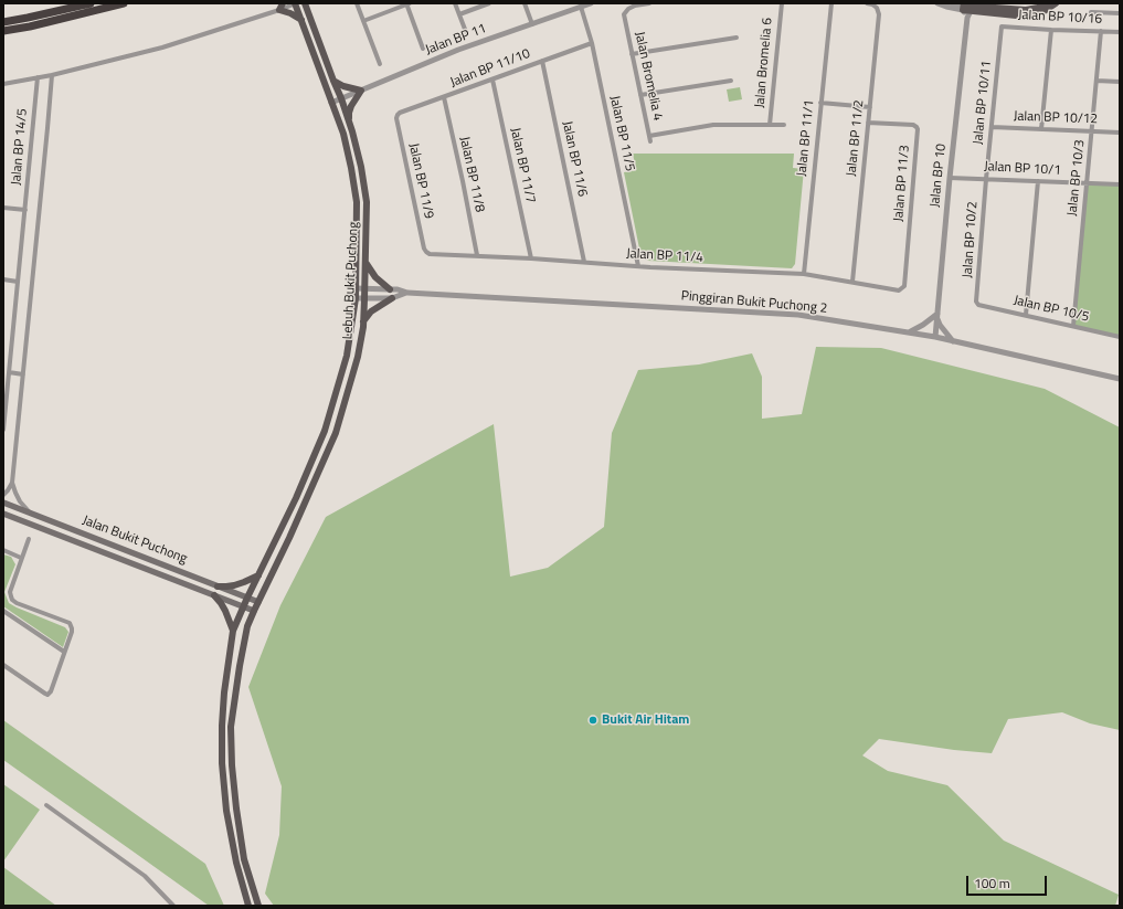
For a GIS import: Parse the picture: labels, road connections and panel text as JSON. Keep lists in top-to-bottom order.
{
  "streets": {
    "main road": ["Lebuh Bukit Puchong", "Jalan Bukit Puchong"],
    "street": [
      "Jalan BP 10/16",
      "Jalan BP 11",
      "Jalan Bromelia 6",
      "Jalan BP 11/10",
      "Jalan Bromelia 4",
      "Jalan BP 10/11",
      "Jalan BP 10/12",
      "Jalan BP 11/5",
      "Jalan BP 11/1",
      "Jalan BP 11/2",
      "Jalan BP 14/5",
      "Jalan BP 11/6",
      "Jalan BP 11/7",
      "Jalan BP 10/1",
      "Jalan BP 11/8",
      "Jalan BP 10",
      "Jalan BP 10/3",
      "Jalan BP 11/9",
      "Jalan BP 11/3",
      "Jalan BP 10/2",
      "Jalan BP 11/4",
      "Pinggiran Bukit Puchong 2",
      "Jalan BP 10/5"
    ]
  },
  "crossings": [
    ["Jalan BP 10/16", "Jalan BP 10/11"],
    ["Jalan BP 10/16", "Jalan BP 10/3"],
    ["Jalan BP 11", "Jalan BP 11/5"],
    ["Jalan BP 11", "Lebuh Bukit Puchong"],
    ["Jalan Bromelia 6", "Jalan Bromelia 4"],
    ["Jalan BP 11/10", "Jalan BP 11/5"],
    ["Jalan BP 11/10", "Jalan BP 11/6"],
    ["Jalan BP 11/10", "Jalan BP 11/7"],
    ["Jalan BP 11/10", "Jalan BP 11/8"],
    ["Jalan BP 11/10", "Jalan BP 11/9"],
    ["Jalan BP 10/11", "Jalan BP 10/12"],
    ["Jalan BP 10/11", "Jalan BP 10/1"],
    ["Jalan BP 10/11", "Jalan BP 10/2"],
    ["Jalan BP 10/12", "Jalan BP 10/3"],
    ["Jalan BP 11/5", "Jalan BP 11/4"],
    ["Jalan BP 11/1", "Jalan BP 11/4"],
    ["Jalan BP 11/2", "Jalan BP 11/3"],
    ["Jalan BP 11/2", "Jalan BP 11/4"],
    ["Jalan BP 11/6", "Jalan BP 11/4"],
    ["Jalan BP 11/7", "Jalan BP 11/4"],
    ["Jalan BP 10/1", "Jalan BP 10"],
    ["Jalan BP 10/1", "Jalan BP 10/3"],
    ["Jalan BP 10/1", "Jalan BP 10/2"],
    ["Jalan BP 11/8", "Jalan BP 11/4"],
    ["Jalan BP 10", "Pinggiran Bukit Puchong 2"],
    ["Jalan BP 10/3", "Jalan BP 10/5"],
    ["Jalan BP 11/9", "Jalan BP 11/4"],
    ["Jalan BP 11/3", "Jalan BP 11/4"],
    ["Jalan BP 10/2", "Jalan BP 10/5"],
    ["Lebuh Bukit Puchong", "Pinggiran Bukit Puchong 2"],
    ["Lebuh Bukit Puchong", "Jalan Bukit Puchong"]
  ],
  "places": ["Bukit Air Hitam"],
  "scale_bar": "100 m"
}
